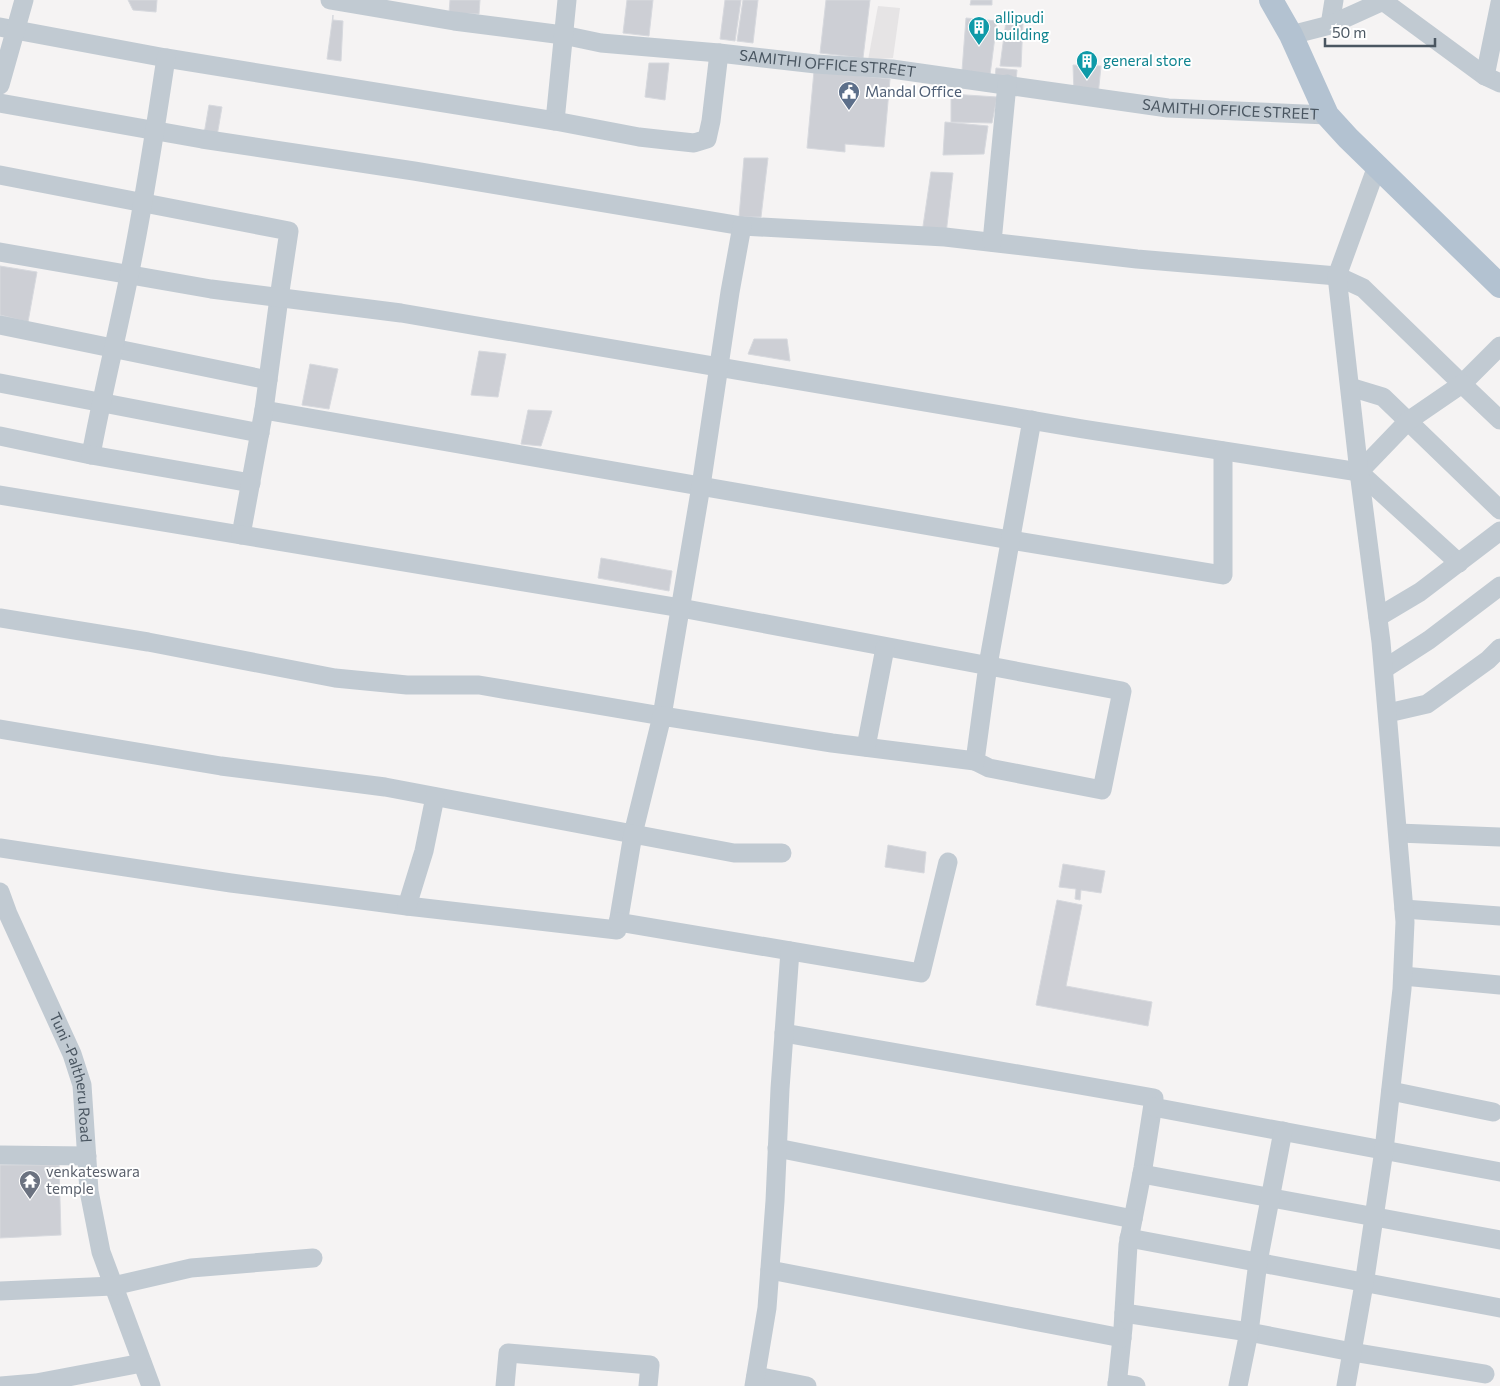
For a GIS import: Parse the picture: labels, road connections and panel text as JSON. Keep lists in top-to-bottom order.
{
  "streets": {
    "street": ["SAMITHI OFFICE STREET", "Tuni -Paltheru Road"]
  },
  "places": {
    "building": ["allipudi building", "general store"],
    "public building": ["Mandal Office"],
    "temple": ["venkateswara temple"]
  },
  "scale_bar": "50 m"
}
